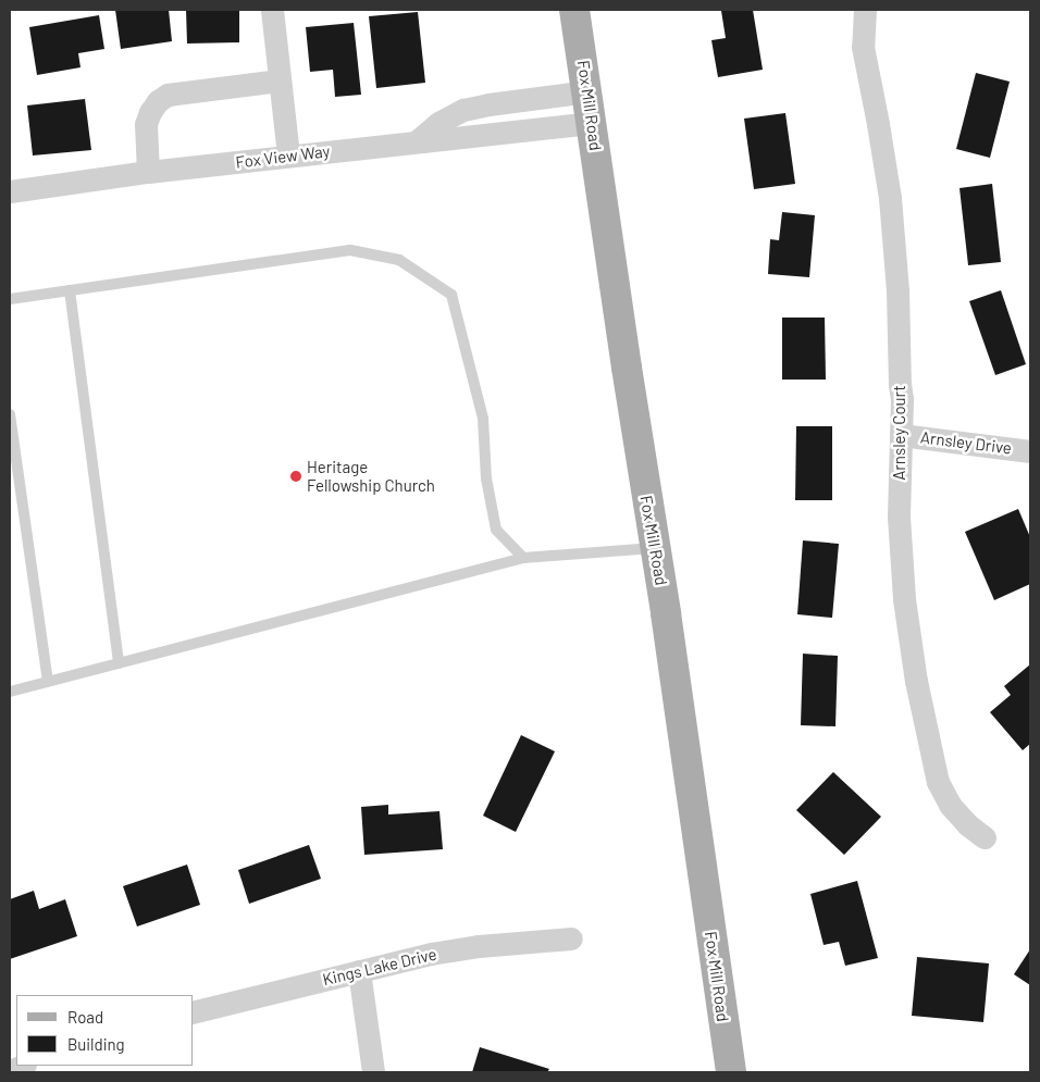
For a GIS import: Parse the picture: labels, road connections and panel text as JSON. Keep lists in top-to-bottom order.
{
  "streets": {
    "main road": ["Fox Mill Road"],
    "street": [
      "Fox View Way",
      "Arnsley Court",
      "Arnsley Drive",
      "Kings Lake Drive"
    ]
  },
  "crossings": [
    ["Fox Mill Road", "Fox View Way"],
    ["Arnsley Court", "Arnsley Drive"]
  ],
  "places": ["Heritage Fellowship Church"],
  "legend": ["Road", "Building"]
}
